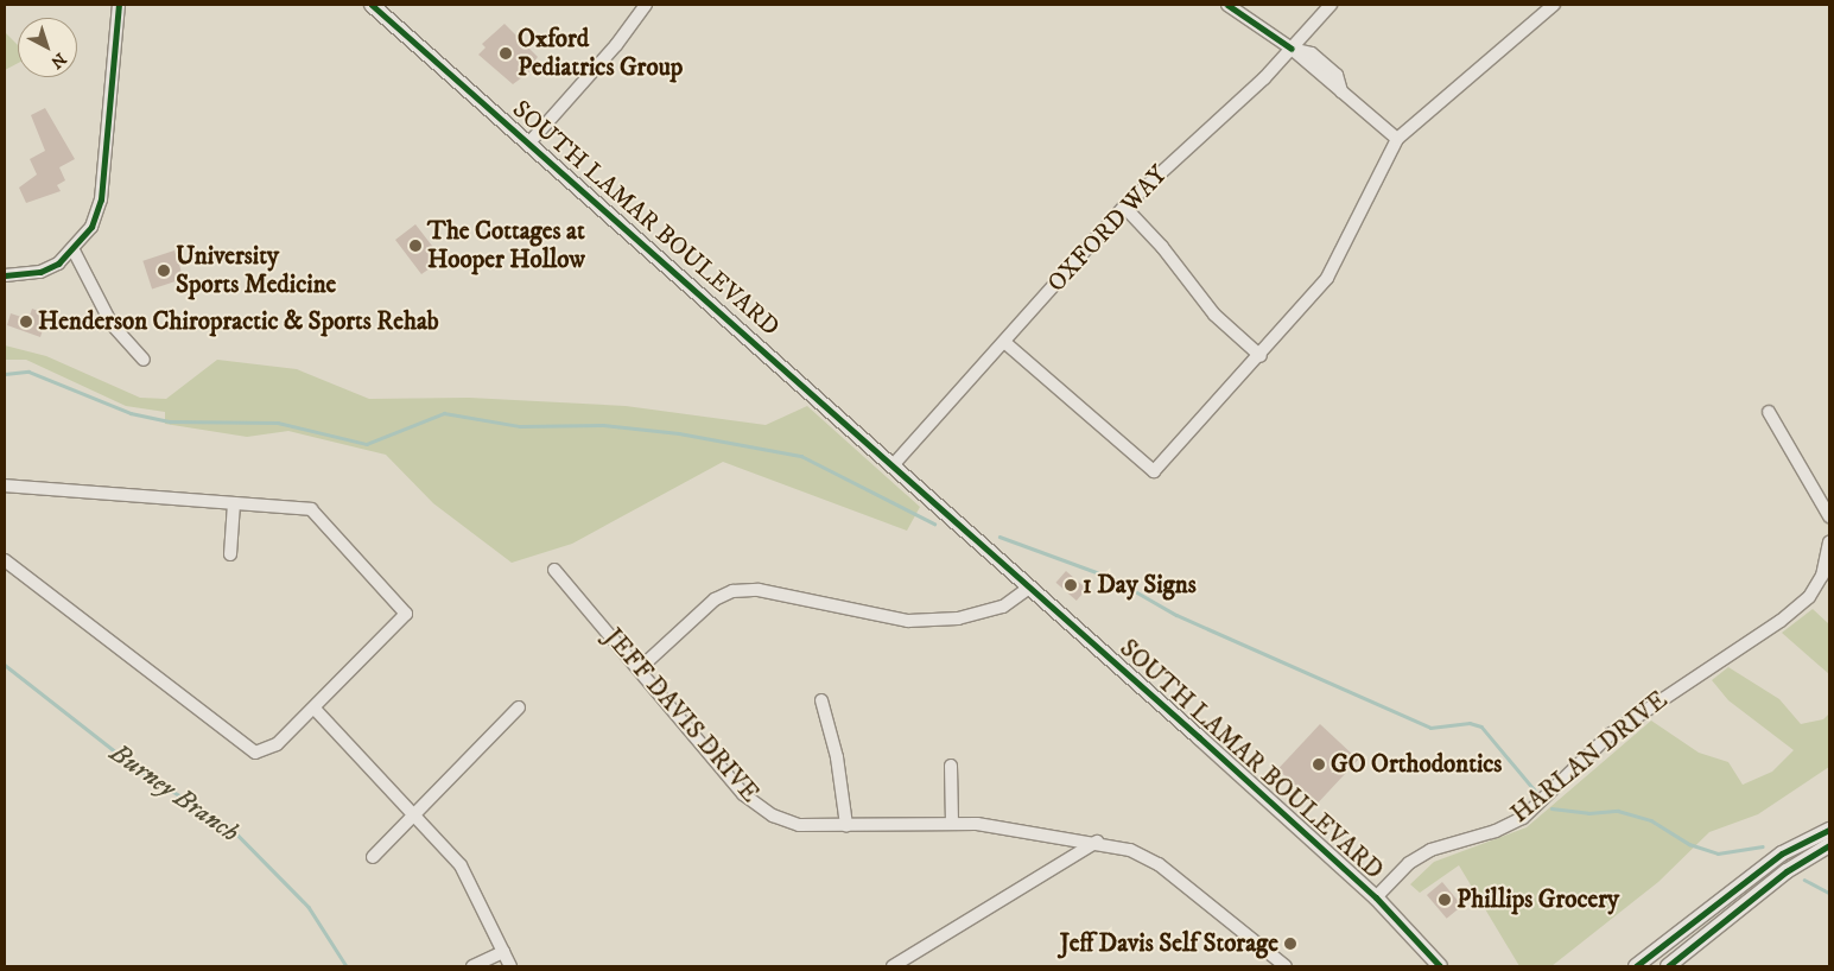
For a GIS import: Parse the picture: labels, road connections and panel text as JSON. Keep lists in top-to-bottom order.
{
  "streets": {
    "street": [
      "SOUTH LAMAR BOULEVARD",
      "OXFORD WAY",
      "JEFF DAVIS DRIVE",
      "HARLAN DRIVE"
    ]
  },
  "crossings": [
    ["SOUTH LAMAR BOULEVARD", "OXFORD WAY"],
    ["SOUTH LAMAR BOULEVARD", "HARLAN DRIVE"]
  ],
  "water": ["Burney Branch"],
  "places": [
    "Oxford Pediatrics Group",
    "The Cottages at Hooper Hollow",
    "University Sports Medicine",
    "Henderson Chiropractic & Sports Rehab",
    "1 Day Signs",
    "GO Orthodontics",
    "Phillips Grocery",
    "Jeff Davis Self Storage"
  ],
  "north": "bottom right"
}
